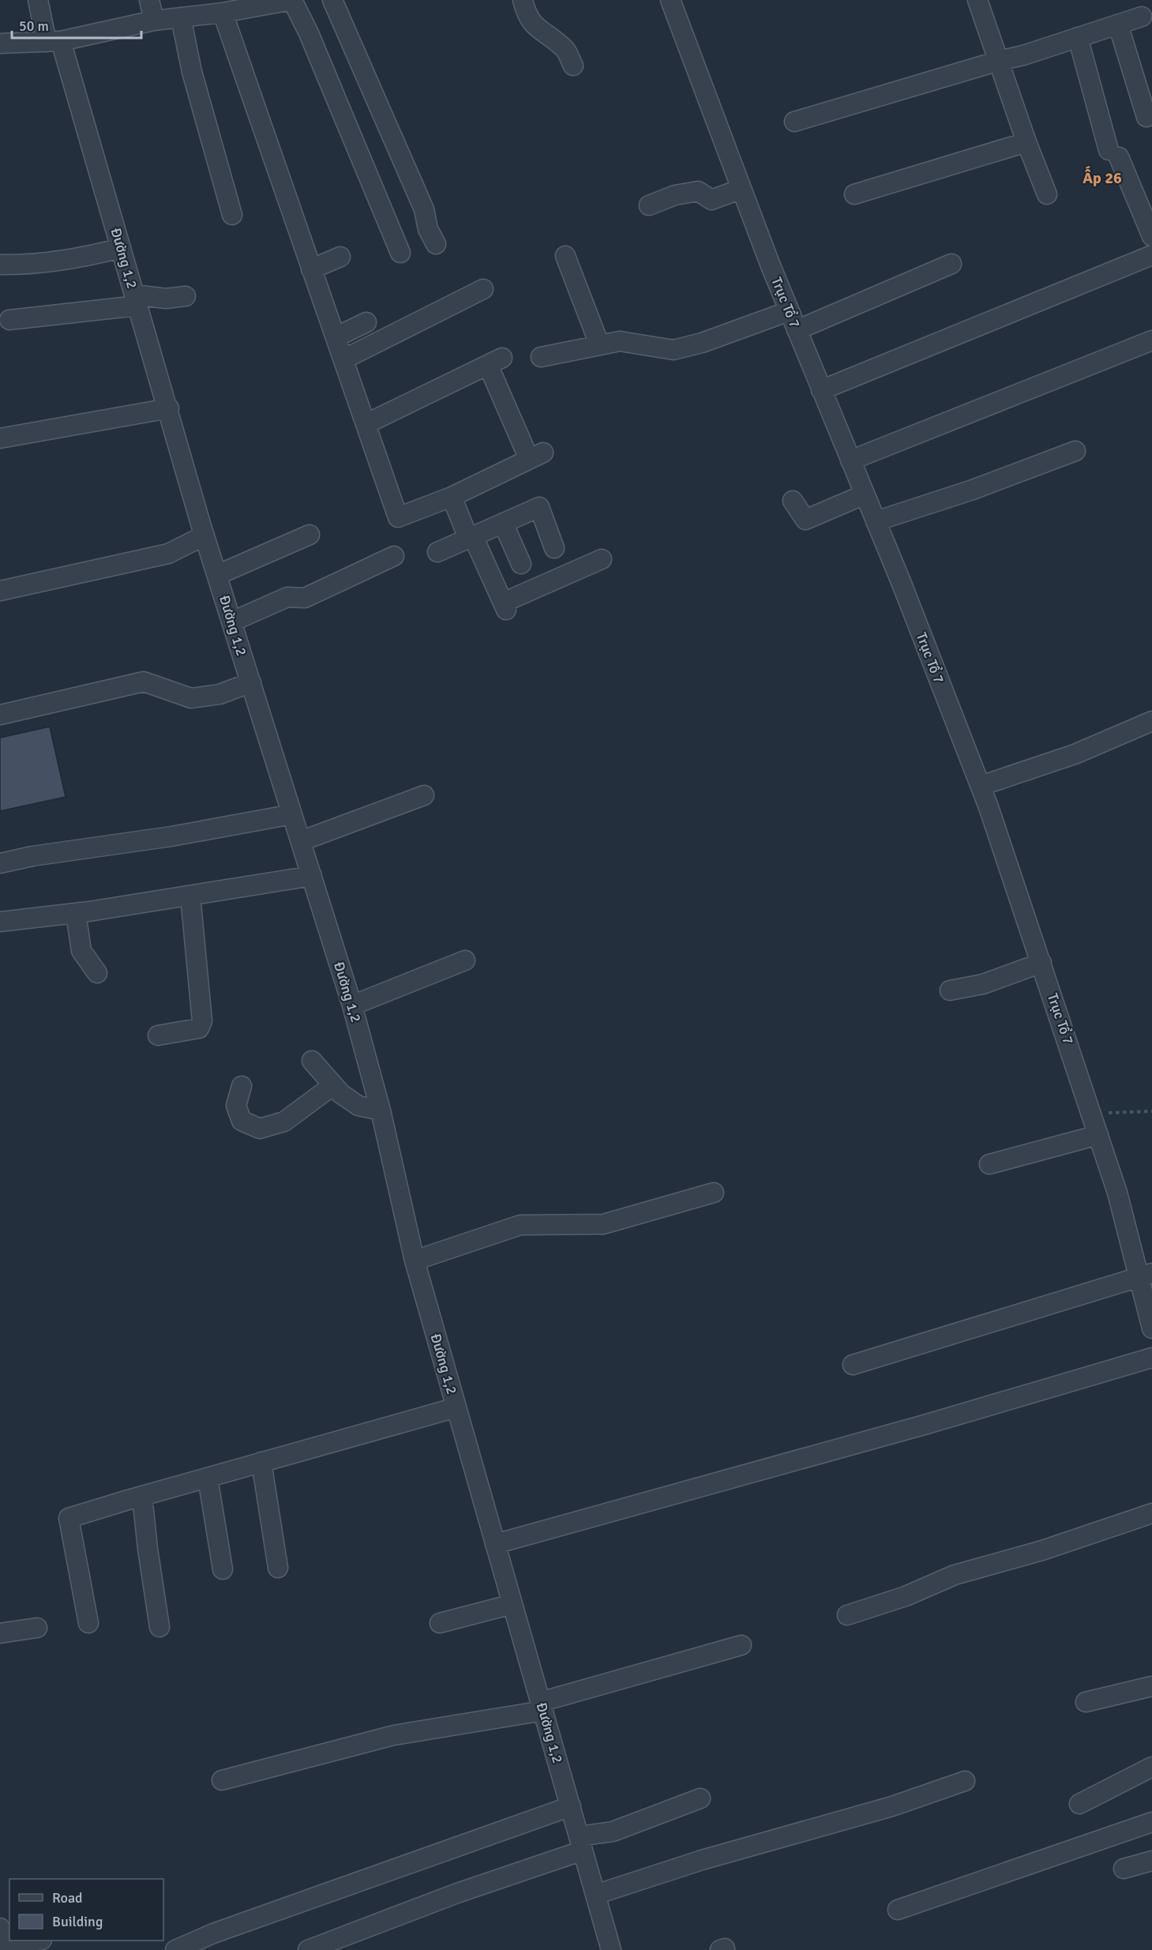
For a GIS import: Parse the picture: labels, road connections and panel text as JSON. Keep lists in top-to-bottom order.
{
  "streets": {
    "street": ["Đường 1,2", "Trục Tổ 7"]
  },
  "districts": ["Ấp 26"],
  "legend": ["Road", "Building"],
  "scale_bar": "50 m"
}
